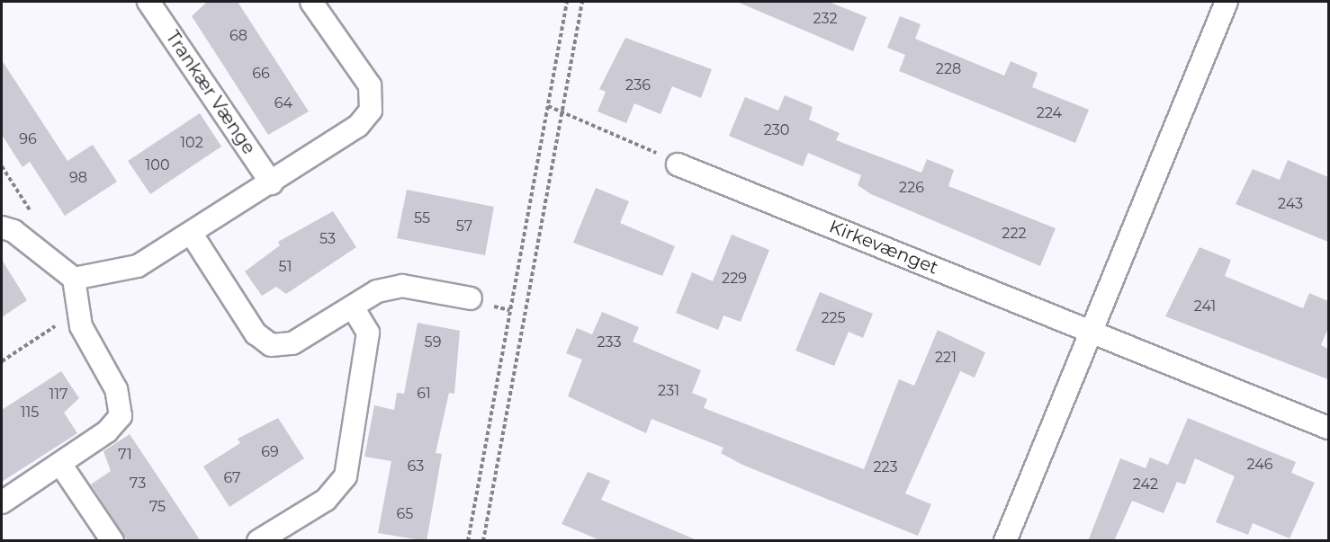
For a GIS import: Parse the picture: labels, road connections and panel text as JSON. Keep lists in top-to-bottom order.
{
  "streets": {
    "street": ["Trankær Vænge", "Kirkevænget"]
  },
  "house_numbers": [
    "232",
    "68",
    "228",
    "66",
    "236",
    "64",
    "224",
    "230",
    "96",
    "102",
    "100",
    "98",
    "226",
    "243",
    "55",
    "57",
    "222",
    "53",
    "51",
    "229",
    "241",
    "225",
    "59",
    "233",
    "221",
    "231",
    "61",
    "117",
    "115",
    "69",
    "71",
    "246",
    "63",
    "223",
    "67",
    "73",
    "242",
    "75",
    "65"
  ]
}
